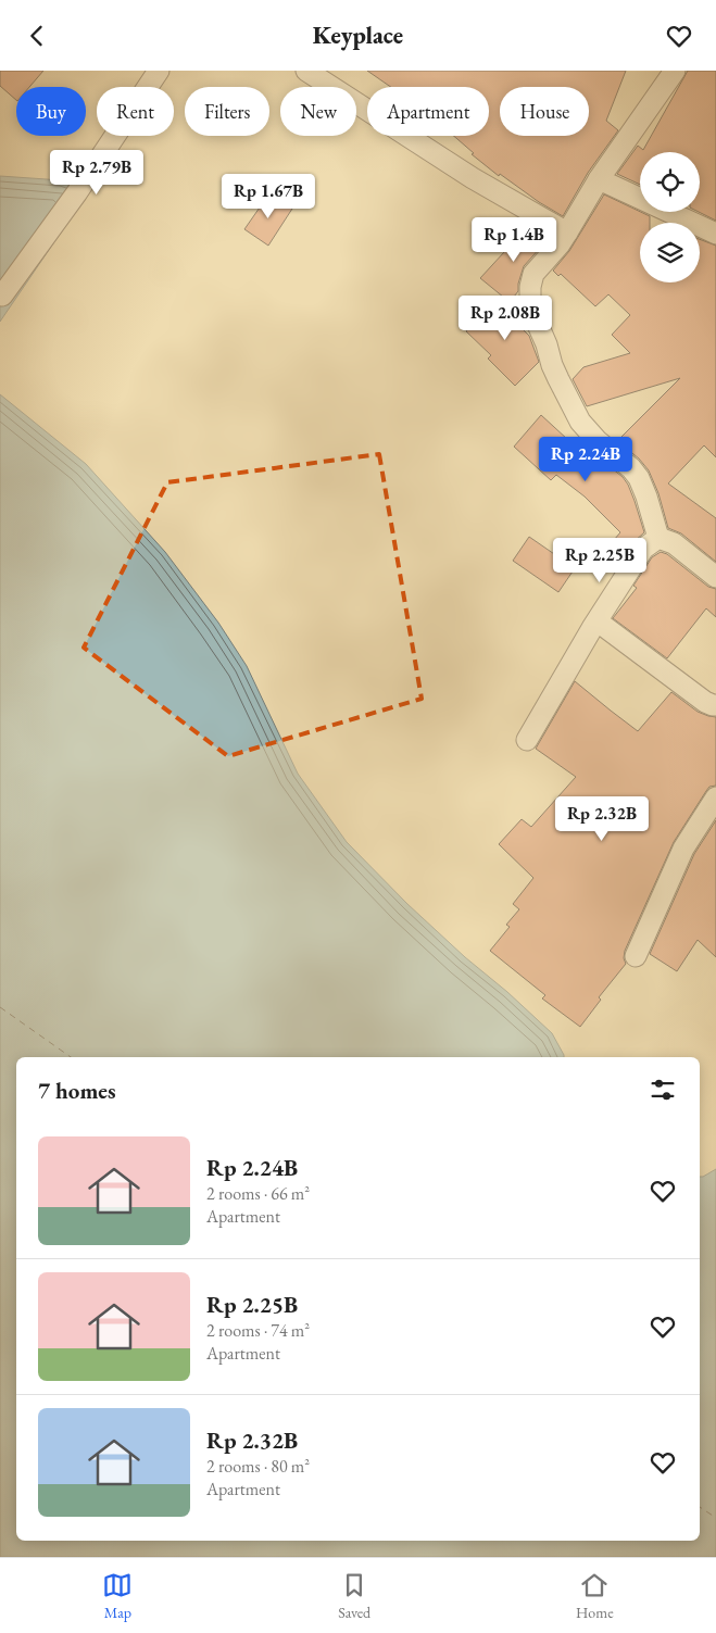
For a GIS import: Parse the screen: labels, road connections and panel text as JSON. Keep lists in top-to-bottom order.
{
  "page": {
    "header": "Keyplace",
    "chip": [
      "Buy",
      "Rent",
      "Filters",
      "New",
      "Apartment",
      "House"
    ],
    "price": [
      "Rp 2.79B",
      "Rp 1.67B",
      "Rp 1.4B",
      "Rp 2.08B",
      "Rp 2.24B",
      "Rp 2.25B",
      "Rp 2.32B"
    ],
    "heading": "7 homes",
    "list": [
      {
        "name": "Rp 2.24B",
        "note": "2 rooms · 66 m² · Apartment"
      },
      {
        "name": "Rp 2.25B",
        "note": "2 rooms · 74 m² · Apartment"
      },
      {
        "name": "Rp 2.32B",
        "note": "2 rooms · 80 m² · Apartment"
      }
    ],
    "tabs": ["Map", "Saved", "Home"]
  }
}
